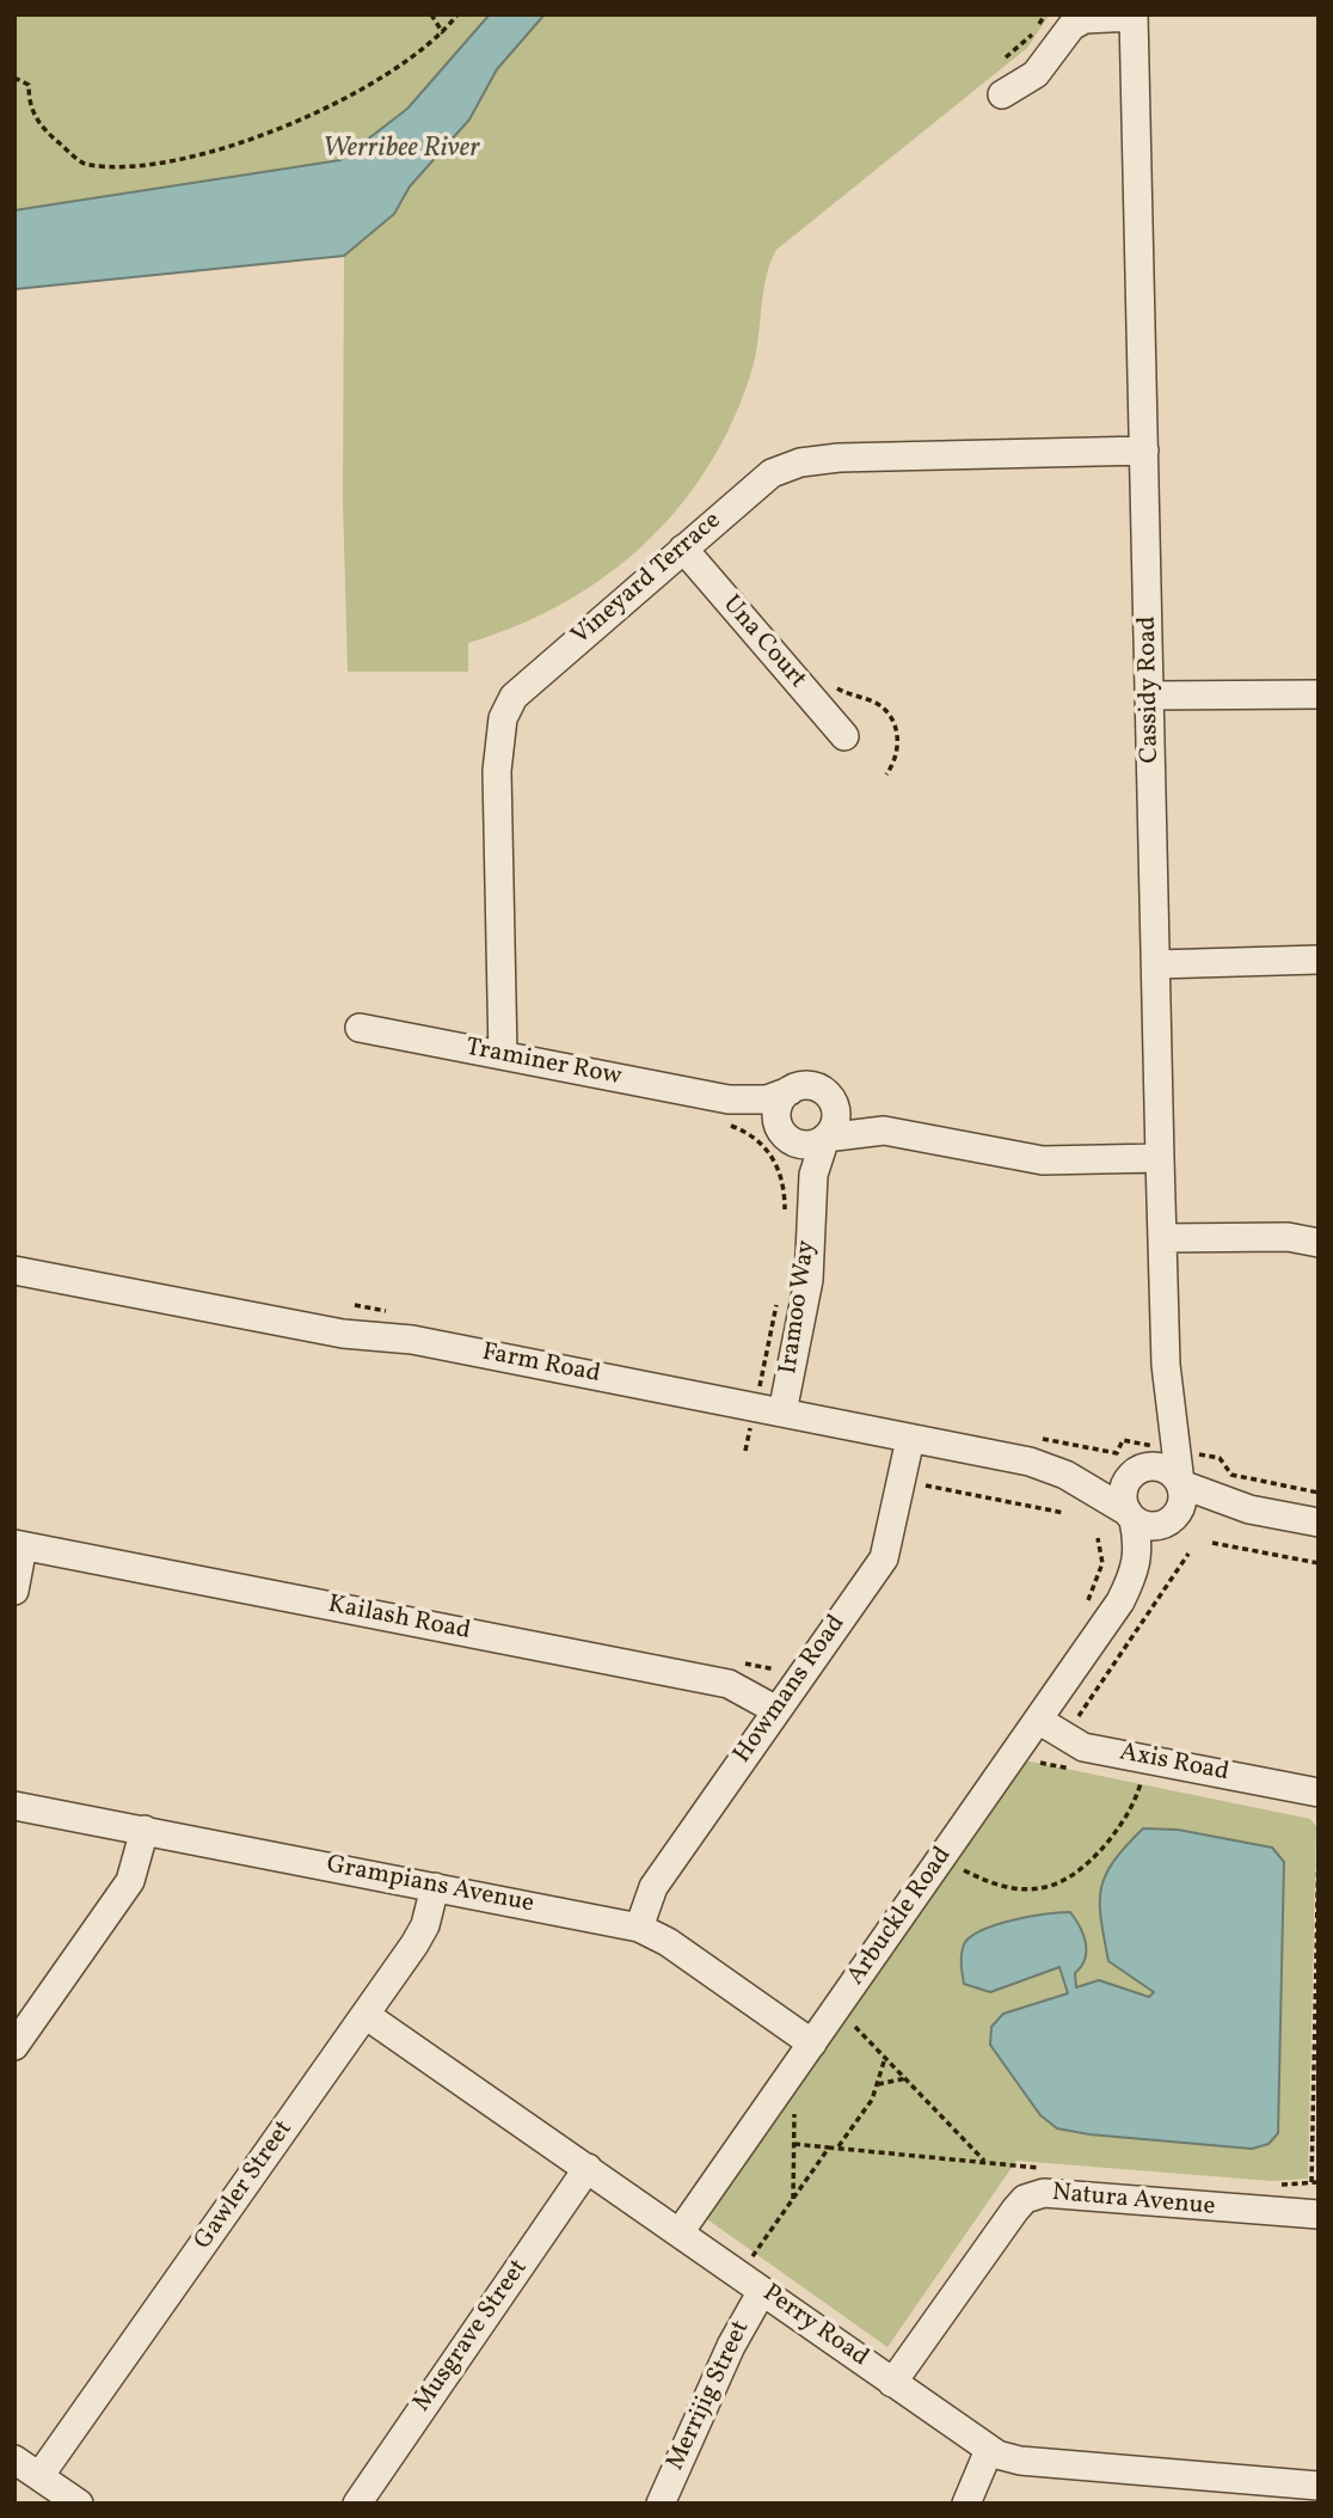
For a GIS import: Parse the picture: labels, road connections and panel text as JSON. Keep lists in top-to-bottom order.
{
  "streets": {
    "street": [
      "Vineyard Terrace",
      "Una Court",
      "Cassidy Road",
      "Traminer Row",
      "Iramoo Way",
      "Farm Road",
      "Kailash Road",
      "Howmans Road",
      "Axis Road",
      "Grampians Avenue",
      "Arbuckle Road",
      "Gawler Street",
      "Natura Avenue",
      "Perry Road",
      "Musgrave Street",
      "Merrijig Street"
    ]
  },
  "crossings": [
    ["Vineyard Terrace", "Una Court"],
    ["Vineyard Terrace", "Cassidy Road"],
    ["Vineyard Terrace", "Traminer Row"],
    ["Cassidy Road", "Farm Road"],
    ["Cassidy Road", "Arbuckle Road"],
    ["Traminer Row", "Iramoo Way"],
    ["Iramoo Way", "Farm Road"],
    ["Farm Road", "Howmans Road"],
    ["Farm Road", "Arbuckle Road"],
    ["Kailash Road", "Howmans Road"],
    ["Howmans Road", "Grampians Avenue"],
    ["Axis Road", "Arbuckle Road"],
    ["Grampians Avenue", "Arbuckle Road"],
    ["Grampians Avenue", "Gawler Street"],
    ["Arbuckle Road", "Perry Road"],
    ["Gawler Street", "Perry Road"],
    ["Natura Avenue", "Perry Road"],
    ["Perry Road", "Musgrave Street"],
    ["Perry Road", "Merrijig Street"]
  ],
  "water": ["Werribee River"]
}
